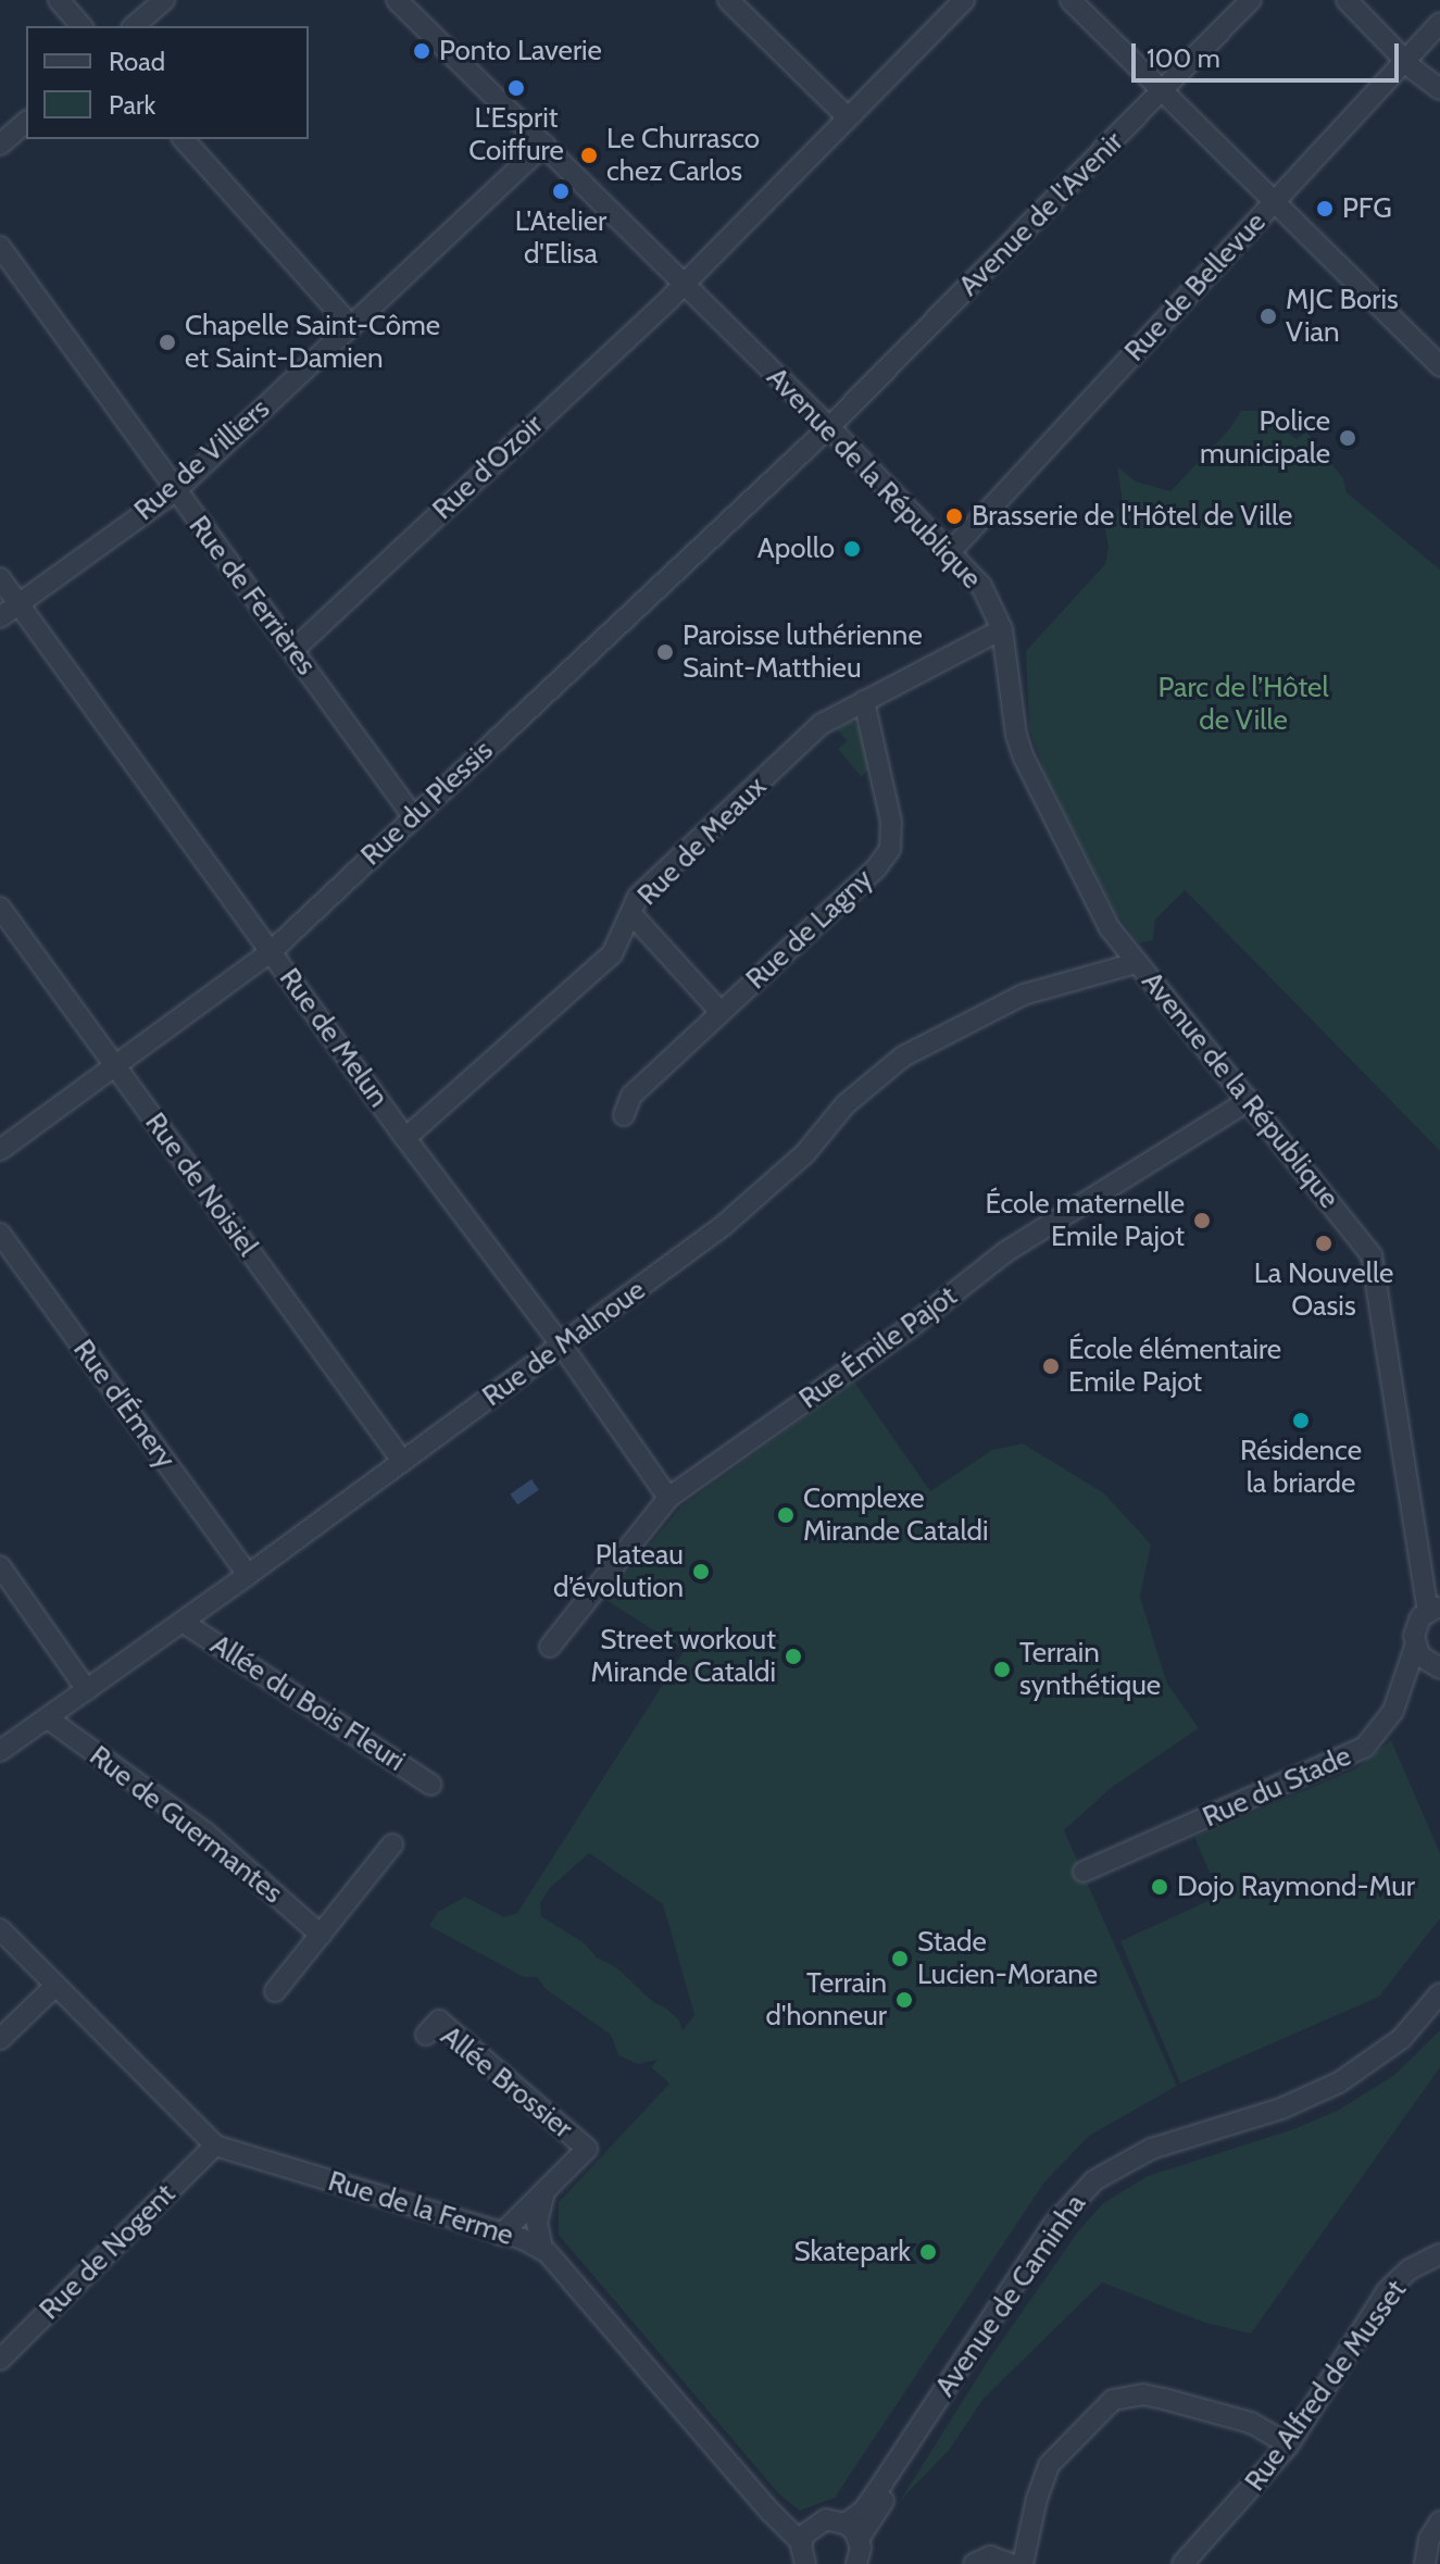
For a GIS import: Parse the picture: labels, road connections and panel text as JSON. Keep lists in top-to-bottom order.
{
  "streets": {
    "street": [
      "Avenue de l'Avenir",
      "Rue de Bellevue",
      "Rue de Villiers",
      "Rue d'Ozoir",
      "Avenue de la République",
      "Rue de Ferrières",
      "Rue du Plessis",
      "Rue de Meaux",
      "Rue de Lagny",
      "Rue de Melun",
      "Rue de Noisiel",
      "Rue de Malnoue",
      "Rue Émile Pajot",
      "Rue d'Émery",
      "Allée du Bois Fleuri",
      "Rue du Stade",
      "Rue de Guermantes",
      "Allée Brossier",
      "Rue de la Ferme",
      "Rue de Nogent",
      "Avenue de Caminha",
      "Rue Alfred de Musset"
    ]
  },
  "crossings": [
    ["Avenue de l'Avenir", "Avenue de la République"],
    ["Avenue de l'Avenir", "Rue du Plessis"],
    ["Rue de Bellevue", "Avenue de la République"],
    ["Rue de Villiers", "Avenue de la République"],
    ["Rue de Villiers", "Rue de Ferrières"],
    ["Rue de Villiers", "Rue de Melun"],
    ["Rue d'Ozoir", "Avenue de la République"],
    ["Rue d'Ozoir", "Rue de Ferrières"],
    ["Avenue de la République", "Rue du Plessis"],
    ["Avenue de la République", "Rue de Meaux"],
    ["Avenue de la République", "Rue de Malnoue"],
    ["Avenue de la République", "Rue Émile Pajot"],
    ["Avenue de la République", "Rue du Stade"],
    ["Rue de Ferrières", "Rue du Plessis"],
    ["Rue du Plessis", "Rue de Melun"],
    ["Rue du Plessis", "Rue de Noisiel"],
    ["Rue de Meaux", "Rue de Lagny"],
    ["Rue de Meaux", "Rue de Melun"],
    ["Rue de Melun", "Rue de Malnoue"],
    ["Rue de Melun", "Rue Émile Pajot"],
    ["Rue de Noisiel", "Rue de Malnoue"],
    ["Rue de Malnoue", "Rue d'Émery"],
    ["Rue de Malnoue", "Allée du Bois Fleuri"],
    ["Rue de Malnoue", "Rue de Guermantes"],
    ["Rue de la Ferme", "Rue de Nogent"]
  ],
  "parks": ["Parc de l’Hôtel de Ville"],
  "places": [
    "Ponto Laverie",
    "L'Esprit Coiffure",
    "Le Churrasco chez Carlos",
    "L'Atelier d'Elisa",
    "PFG",
    "MJC Boris Vian",
    "Chapelle Saint-Côme et Saint-Damien",
    "Police municipale",
    "Brasserie de l'Hôtel de Ville",
    "Apollo",
    "Paroisse luthérienne Saint-Matthieu",
    "École maternelle Emile Pajot",
    "La Nouvelle Oasis",
    "École élémentaire Emile Pajot",
    "Résidence la briarde",
    "Complexe Mirande Cataldi",
    "Plateau d’évolution",
    "Street workout Mirande Cataldi",
    "Terrain synthétique",
    "Dojo Raymond-Mur",
    "Stade Lucien-Morane",
    "Terrain d'honneur",
    "Skatepark"
  ],
  "legend": ["Road", "Park"],
  "scale_bar": "100 m"
}
